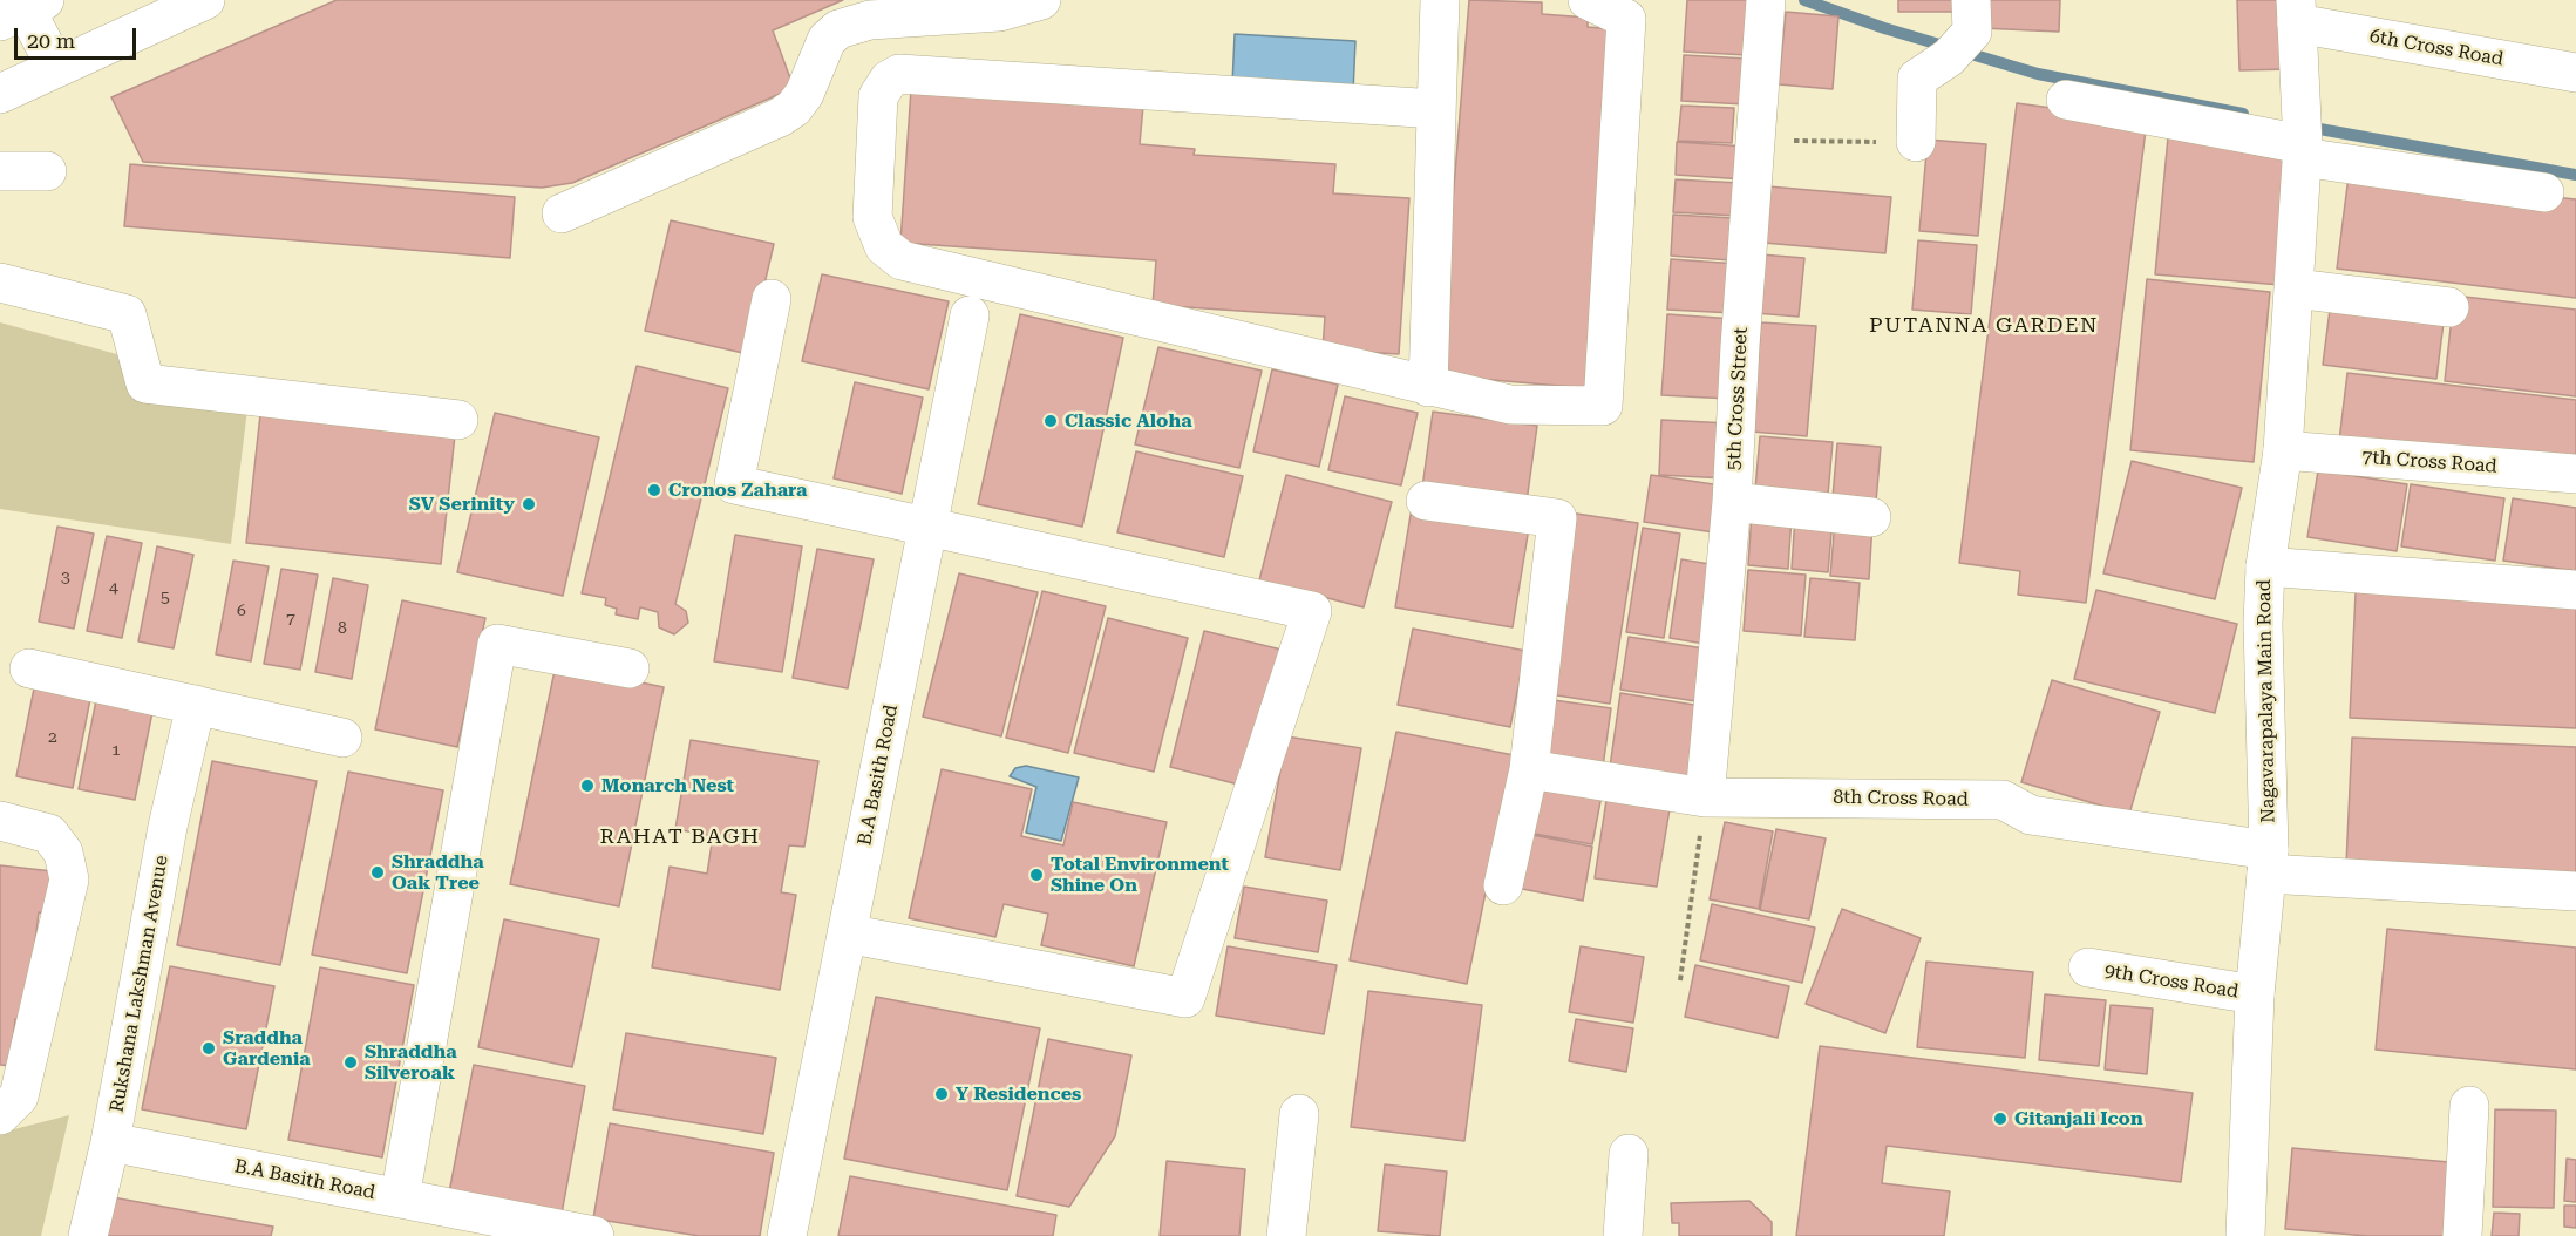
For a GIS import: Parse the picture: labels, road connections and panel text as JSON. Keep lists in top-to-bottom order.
{
  "streets": {
    "street": [
      "6th Cross Road",
      "5th Cross Street",
      "7th Cross Road",
      "Nagavarapalaya Main Road",
      "B.A Basith Road",
      "8th Cross Road",
      "9th Cross Road",
      "Rukshana Lakshman Avenue"
    ]
  },
  "crossings": [
    ["6th Cross Road", "Nagavarapalaya Main Road"],
    ["5th Cross Street", "8th Cross Road"],
    ["7th Cross Road", "Nagavarapalaya Main Road"],
    ["Nagavarapalaya Main Road", "8th Cross Road"],
    ["Nagavarapalaya Main Road", "9th Cross Road"],
    ["B.A Basith Road", "Rukshana Lakshman Avenue"]
  ],
  "districts": ["PUTANNA GARDEN", "RAHAT BAGH"],
  "places": [
    "Classic Aloha",
    "Cronos Zahara",
    "SV Serinity",
    "Monarch Nest",
    "Shraddha Oak Tree",
    "Total Environment Shine On",
    "Sraddha Gardenia",
    "Shraddha Silveroak",
    "Y Residences",
    "Gitanjali Icon"
  ],
  "house_numbers": [
    "3",
    "4",
    "5",
    "6",
    "7",
    "8",
    "2",
    "1"
  ],
  "scale_bar": "20 m"
}
